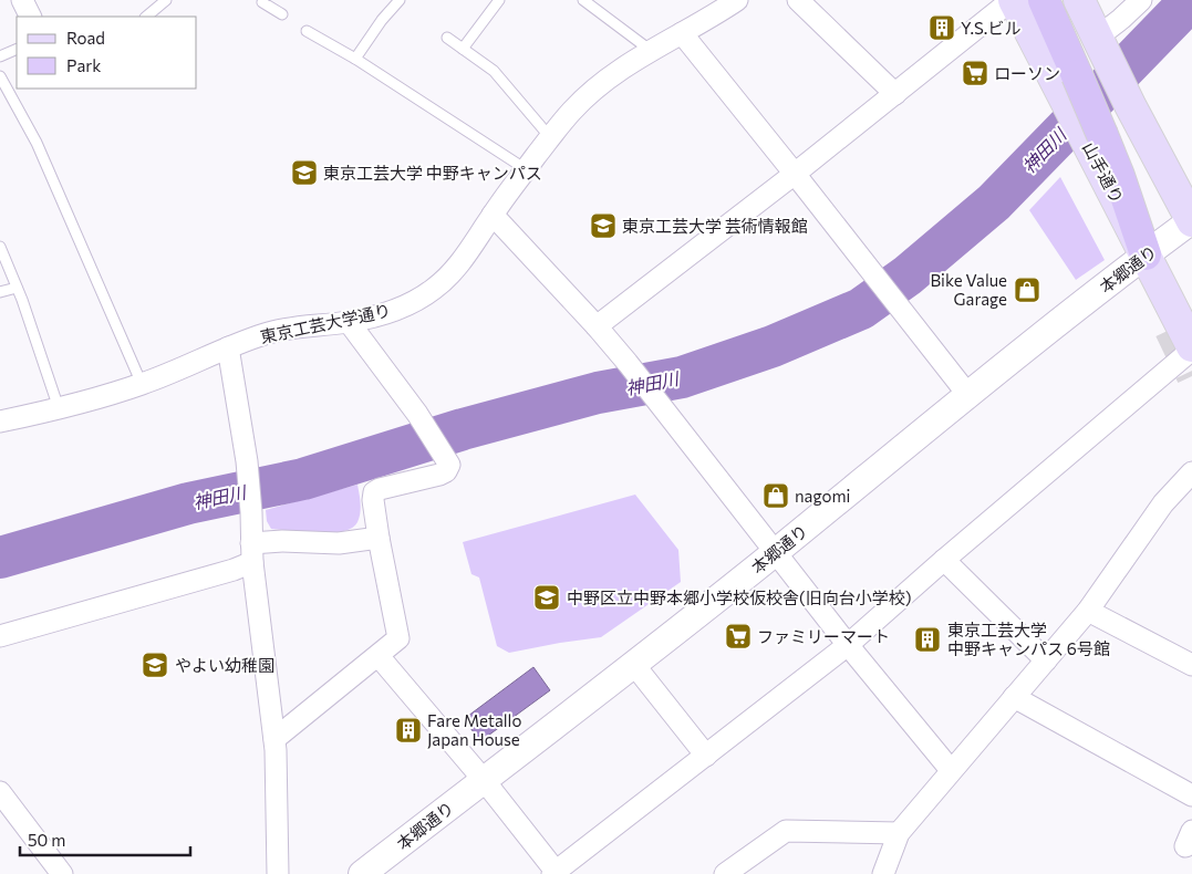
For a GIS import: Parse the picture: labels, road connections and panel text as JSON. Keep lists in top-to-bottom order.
{
  "streets": {
    "street": ["本郷通り", "東京工芸大学通り"]
  },
  "water": ["神田川"],
  "places": {
    "building": ["Y.S.ビル", "東京工芸大学 中野キャンパス 6号館", "Fare Metallo Japan House"],
    "supermarket": ["ローソン", "ファミリーマート"],
    "school or university": [
      "東京工芸大学 中野キャンパス",
      "東京工芸大学 芸術情報館",
      "中野区立中野本郷小学校仮校舎(旧向台小学校)",
      "やよい幼稚園"
    ],
    "shop": ["Bike Value Garage", "nagomi"]
  },
  "legend": ["Road", "Park"],
  "scale_bar": "50 m"
}
